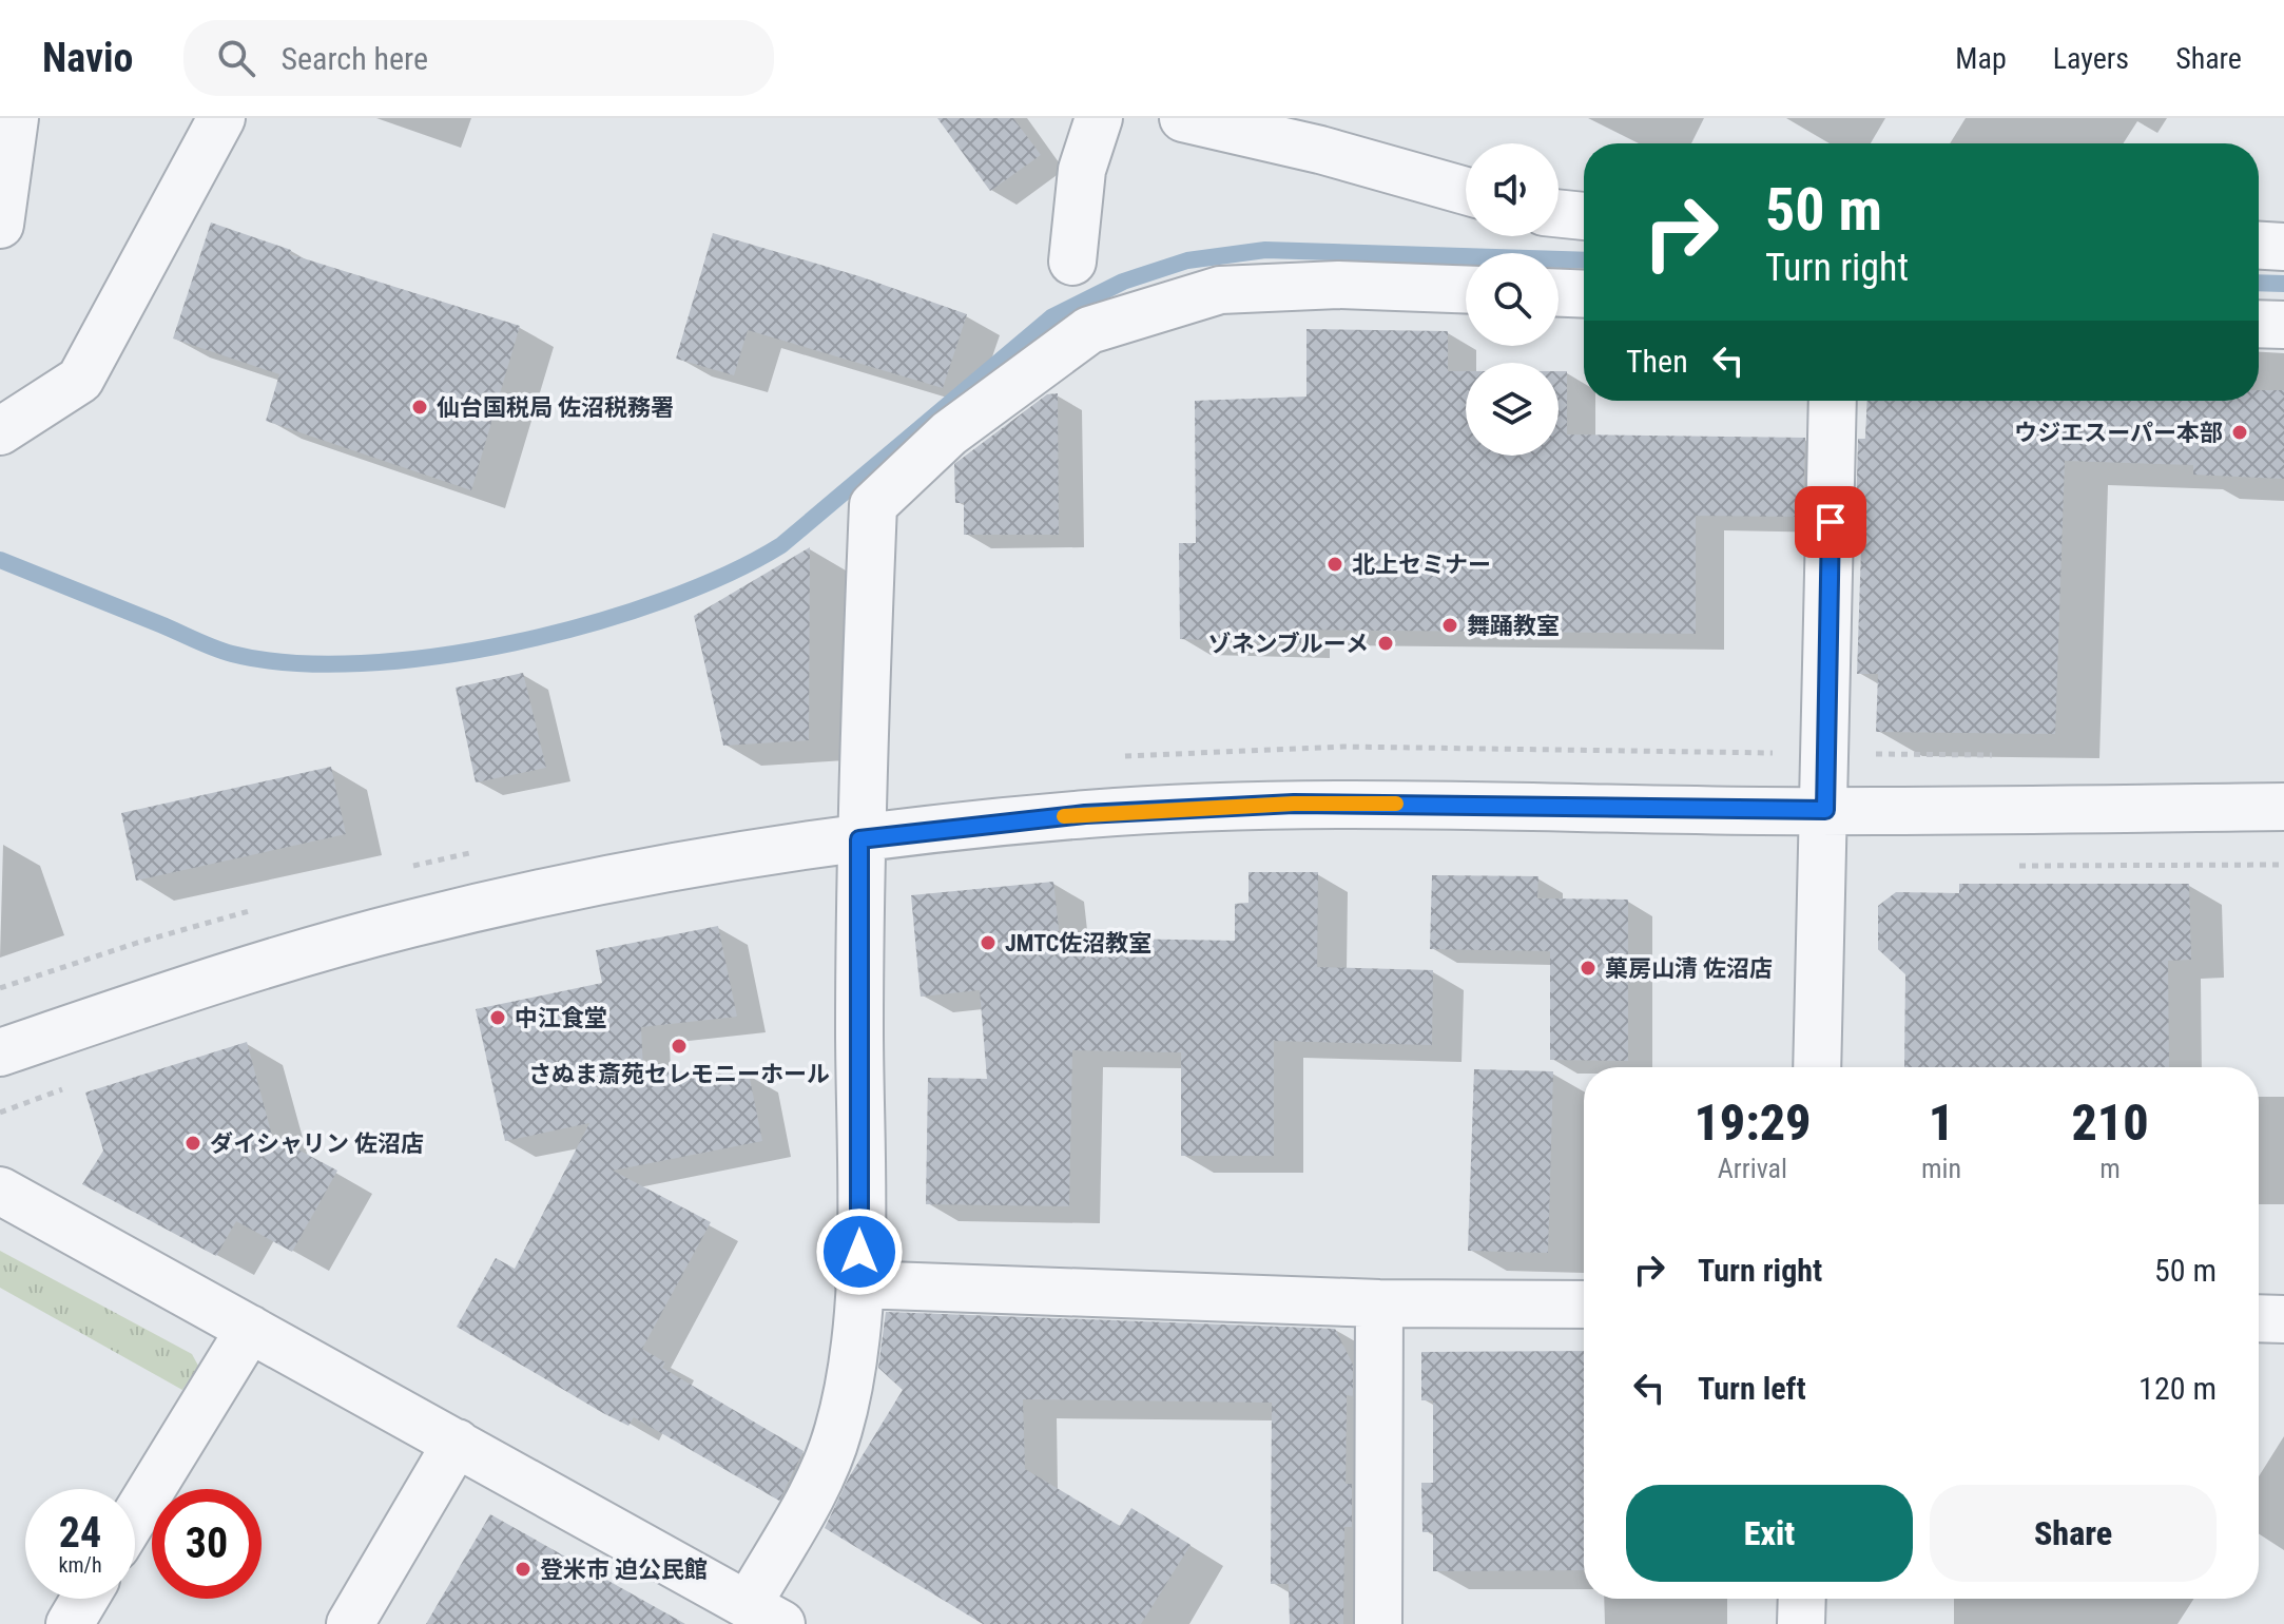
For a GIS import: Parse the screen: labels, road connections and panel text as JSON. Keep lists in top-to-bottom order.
{
  "places": [
    "仙台国税局 佐沼税務署",
    "ウジエスーパー本部",
    "北上セミナー",
    "舞踊教室",
    "ゾネンブルーメ",
    "JMTC佐沼教室",
    "菓房山清 佐沼店",
    "中江食堂",
    "さぬま斎苑セレモニーホール",
    "ダイシャリン 佐沼店",
    "登米市 迫公民館"
  ],
  "page": {
    "header": "Navio",
    "search": "Search here",
    "nav": ["Map", "Layers", "Share"],
    "turn": ["50 m", "Turn right"],
    "then": "Then",
    "eta": [
      "19:29",
      "Arrival",
      "1",
      "min",
      "210",
      "m"
    ],
    "list": [
      {
        "name": "Turn right",
        "value": "50 m"
      },
      {
        "name": "Turn left",
        "value": "120 m"
      }
    ],
    "buttons": ["Exit", "Share"],
    "speed": "24 km/h",
    "limit": "30"
  }
}
